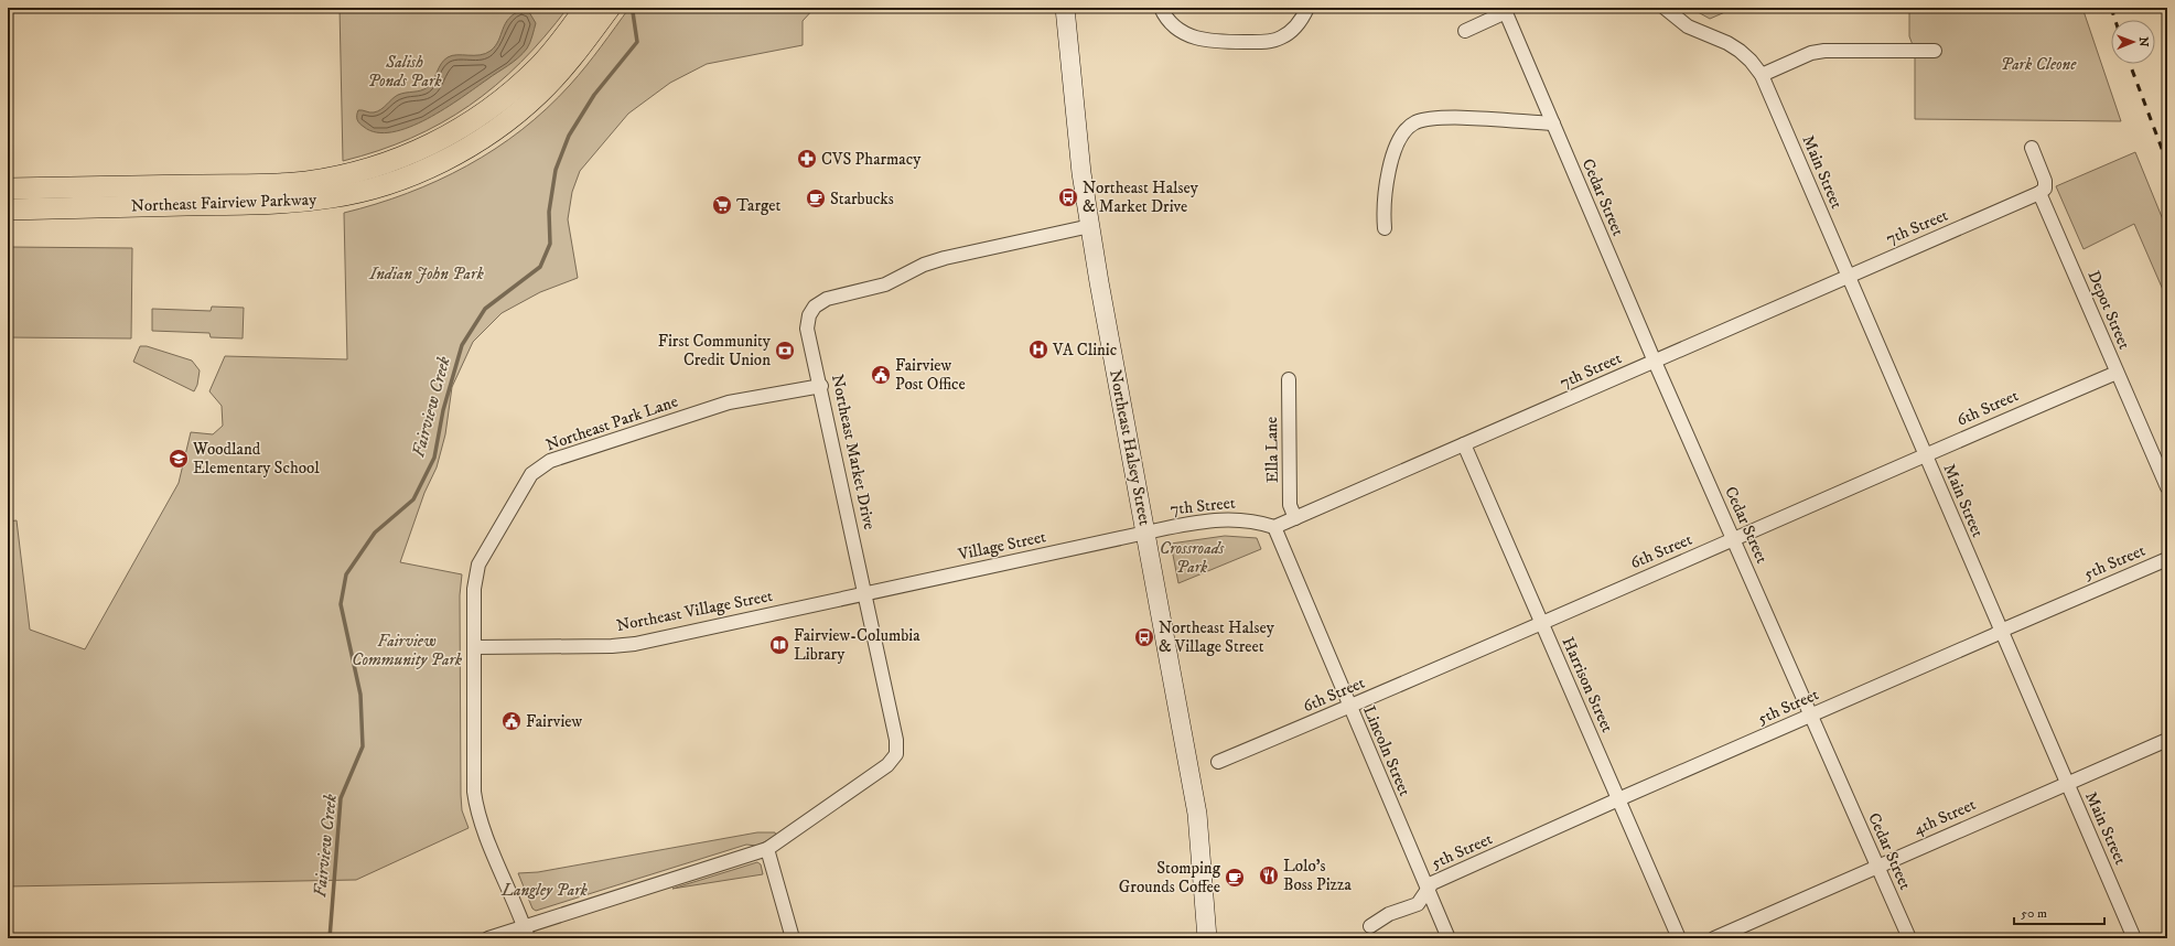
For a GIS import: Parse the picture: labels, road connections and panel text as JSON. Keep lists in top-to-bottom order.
{
  "streets": {
    "main road": ["Northeast Fairview Parkway", "Northeast Halsey Street"],
    "street": [
      "Main Street",
      "Cedar Street",
      "7th Street",
      "Depot Street",
      "6th Street",
      "Northeast Park Lane",
      "Ella Lane",
      "Northeast Market Drive",
      "Village Street",
      "5th Street",
      "Northeast Village Street",
      "Harrison Street",
      "Lincoln Street",
      "4th Street"
    ]
  },
  "crossings": [
    ["Main Street", "7th Street"],
    ["Main Street", "6th Street"],
    ["Main Street", "5th Street"],
    ["Main Street", "4th Street"],
    ["Cedar Street", "7th Street"],
    ["Cedar Street", "6th Street"],
    ["Cedar Street", "5th Street"],
    ["Cedar Street", "4th Street"],
    ["7th Street", "Depot Street"],
    ["7th Street", "Northeast Halsey Street"],
    ["7th Street", "Ella Lane"],
    ["7th Street", "Village Street"],
    ["7th Street", "Harrison Street"],
    ["7th Street", "Lincoln Street"],
    ["Depot Street", "6th Street"],
    ["6th Street", "Harrison Street"],
    ["6th Street", "Lincoln Street"],
    ["Northeast Park Lane", "Northeast Market Drive"],
    ["Northeast Park Lane", "Northeast Village Street"],
    ["Northeast Halsey Street", "Northeast Market Drive"],
    ["Northeast Halsey Street", "Village Street"],
    ["Northeast Market Drive", "Village Street"],
    ["Northeast Market Drive", "Northeast Village Street"],
    ["Village Street", "Northeast Village Street"],
    ["5th Street", "Harrison Street"],
    ["5th Street", "Lincoln Street"]
  ],
  "water": ["Fairview Creek"],
  "parks": [
    "Salish Ponds Park",
    "Park Cleone",
    "Indian John Park",
    "Crossroads Park",
    "Fairview Community Park",
    "Langley Park"
  ],
  "places": {
    "pharmacy": ["CVS Pharmacy"],
    "bus stop": ["Northeast Halsey & Market Drive", "Northeast Halsey & Village Street"],
    "cafe": ["Starbucks", "Stomping Grounds Coffee"],
    "supermarket": ["Target"],
    "hospital": ["VA Clinic"],
    "bank": ["First Community Credit Union"],
    "public building": ["Fairview Post Office", "Fairview"],
    "school or university": ["Woodland Elementary School"],
    "library": ["Fairview-Columbia Library"],
    "restaurant": ["Lolo's Boss Pizza"]
  },
  "scale_bar": "50 m",
  "north": "right"
}
